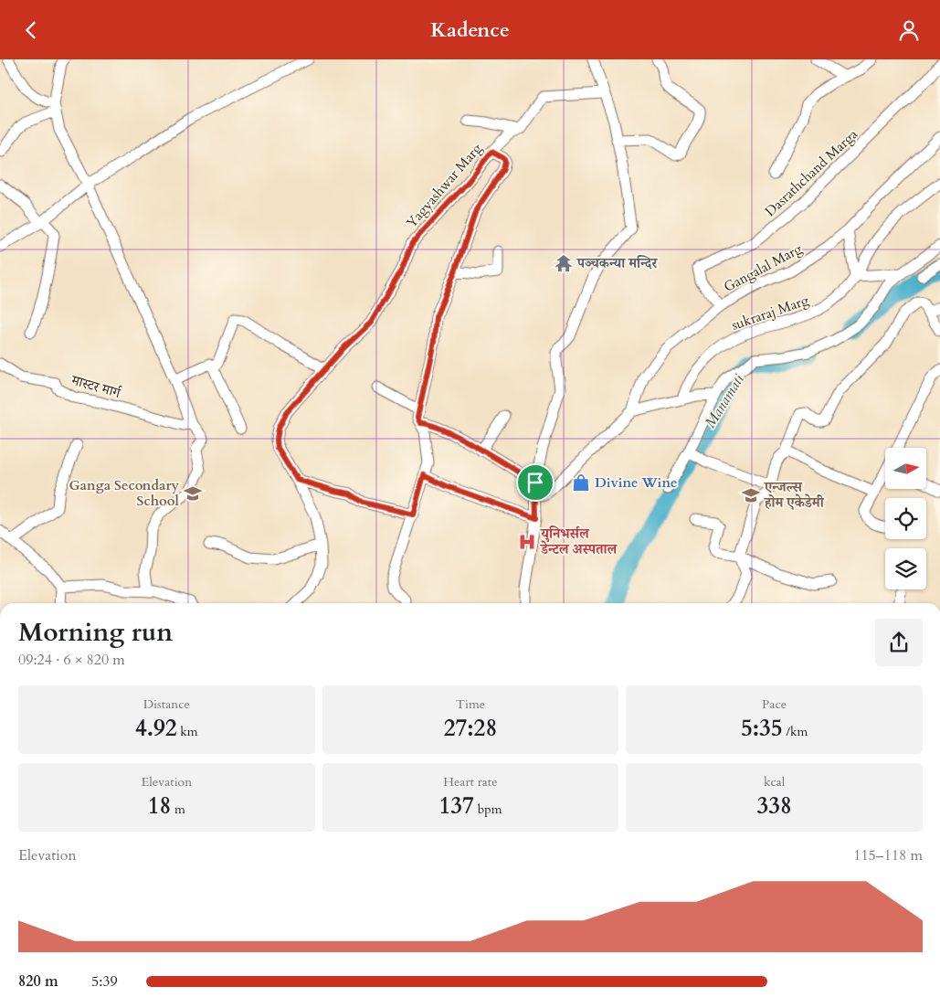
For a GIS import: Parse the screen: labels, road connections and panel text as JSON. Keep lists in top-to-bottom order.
{
  "streets": {
    "street": [
      "Dasrathchand Marga",
      "Yagyashwar Marg",
      "Gangalal Marg",
      "sukraraj Marg",
      "मास्टर मार्ग"
    ]
  },
  "crossings": [
    ["Dasrathchand Marga", "Gangalal Marg"]
  ],
  "water": ["Manamati"],
  "places": {
    "temple": ["पञ्चकन्या मन्दिर"],
    "shop": ["Divine Wine"],
    "school or university": ["Ganga Secondary School", "एन्जल्स होम एकेडेमी"],
    "hospital": ["युनिभर्सल डेन्टल अस्पताल"]
  },
  "north": "right",
  "page": {
    "header": "Kadence",
    "heading": ["Morning run", "09:24 · 6 × 820 m"],
    "stats": [
      ["Distance", "4.92 km"],
      ["Time", "27:28"],
      ["Pace", "5:35 /km"],
      ["Elevation", "18 m"],
      ["Heart rate", "137 bpm"],
      ["kcal", "338"]
    ],
    "chart": ["Elevation", "115–118 m"],
    "list": [
      {
        "name": "820 m",
        "note": "5:39"
      }
    ]
  }
}
